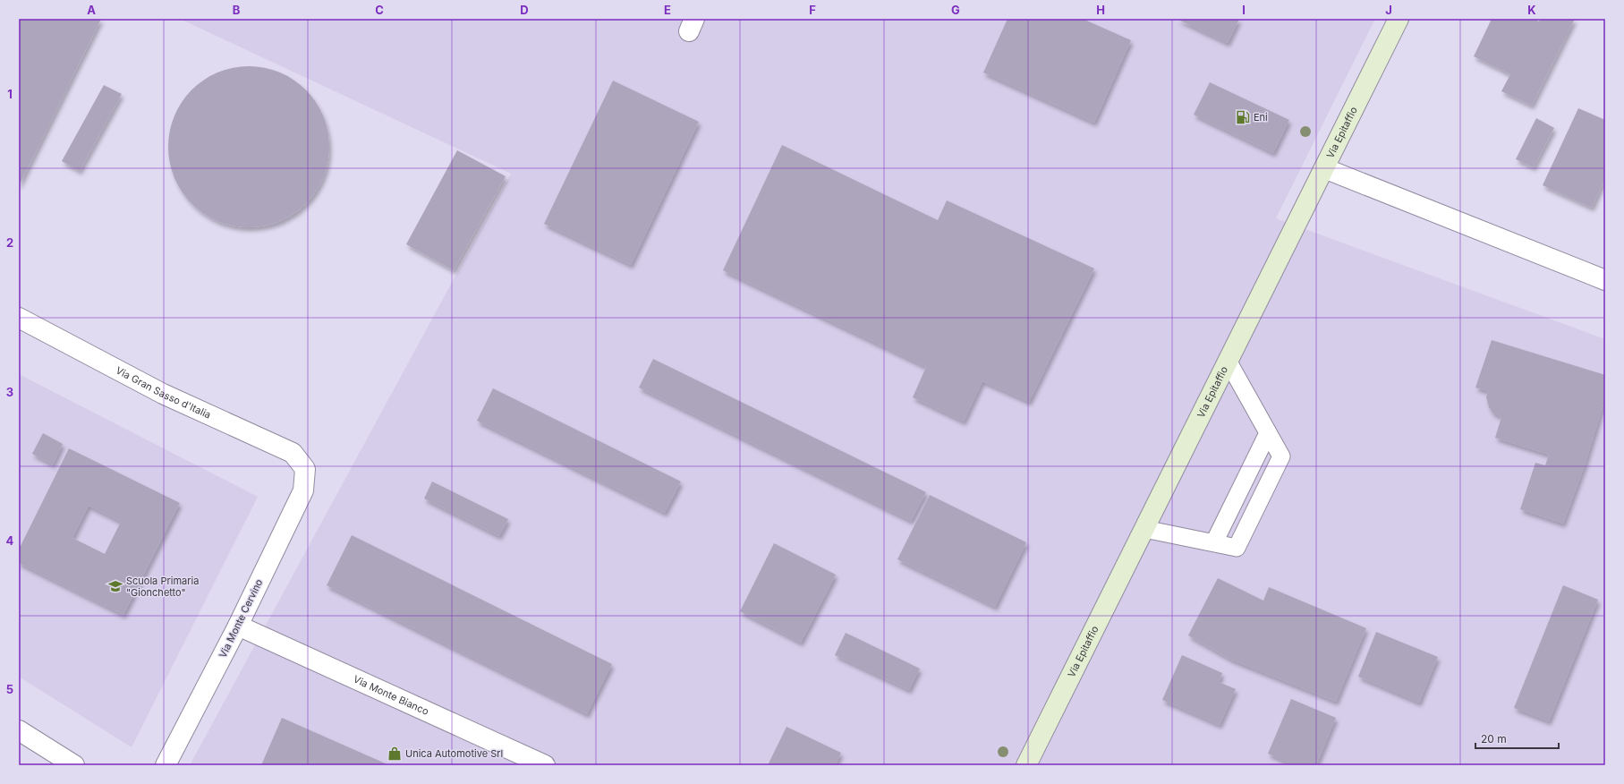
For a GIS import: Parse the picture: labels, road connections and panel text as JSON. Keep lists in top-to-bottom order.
{
  "streets": {
    "main road": ["Via Epitaffio"],
    "street": ["Via Gran Sasso d'Italia", "Via Monte Cervino", "Via Monte Bianco"]
  },
  "crossings": [
    ["Via Gran Sasso d'Italia", "Via Monte Cervino"],
    ["Via Monte Cervino", "Via Monte Bianco"]
  ],
  "places": {
    "fuel station": ["Eni"],
    "school or university": ["Scuola Primaria \"Gionchetto\""],
    "shop": ["Unica Automotive Srl"]
  },
  "scale_bar": "20 m",
  "grid": {
    "columns": [
      "A",
      "B",
      "C",
      "D",
      "E",
      "F",
      "G",
      "H",
      "I",
      "J",
      "K"
    ],
    "rows": [
      "1",
      "2",
      "3",
      "4",
      "5"
    ]
  }
}
